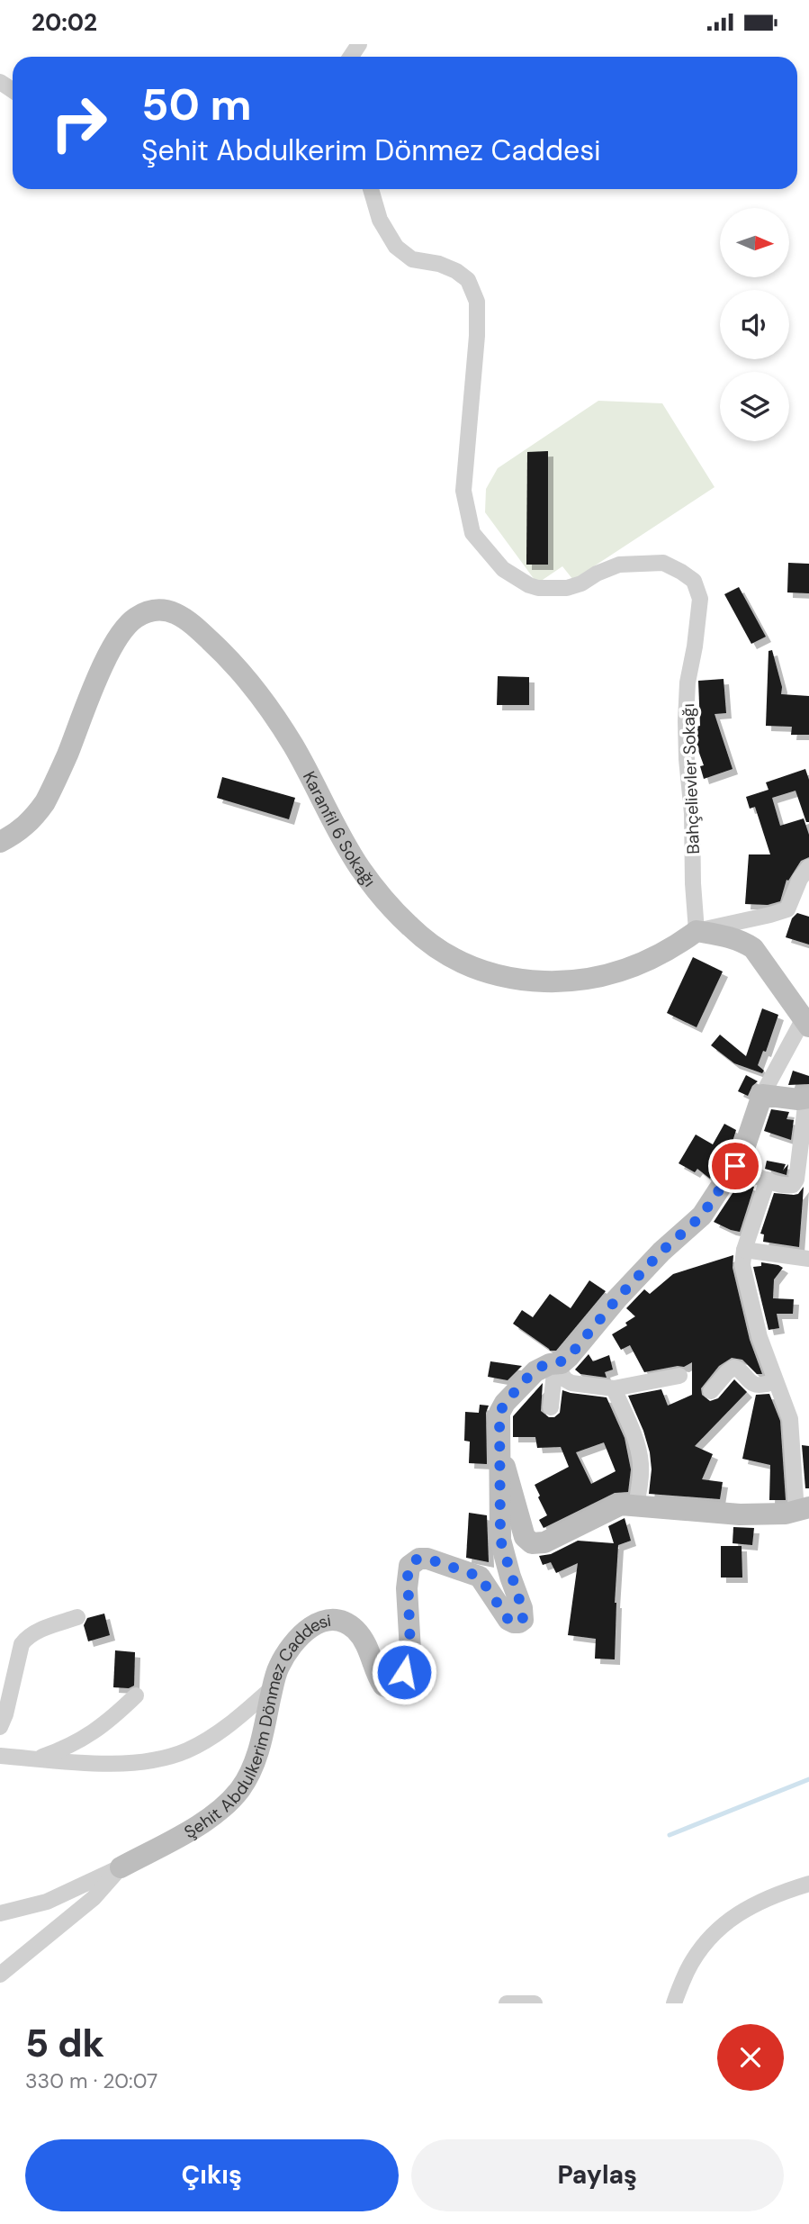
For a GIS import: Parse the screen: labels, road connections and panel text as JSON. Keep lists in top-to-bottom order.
{
  "streets": {
    "street": ["Bahçelievler Sokağı", "Karanfil 6 Sokağı", "Şehit Abdulkerim Dönmez Caddesi"]
  },
  "crossings": [
    ["Bahçelievler Sokağı", "Karanfil 6 Sokağı"]
  ],
  "north": "right",
  "page": {
    "status": "20:02",
    "turn": ["50 m", "Şehit Abdulkerim Dönmez Caddesi"],
    "heading": ["5 dk", "330 m · 20:07"],
    "buttons": ["Çıkış", "Paylaş"]
  }
}
